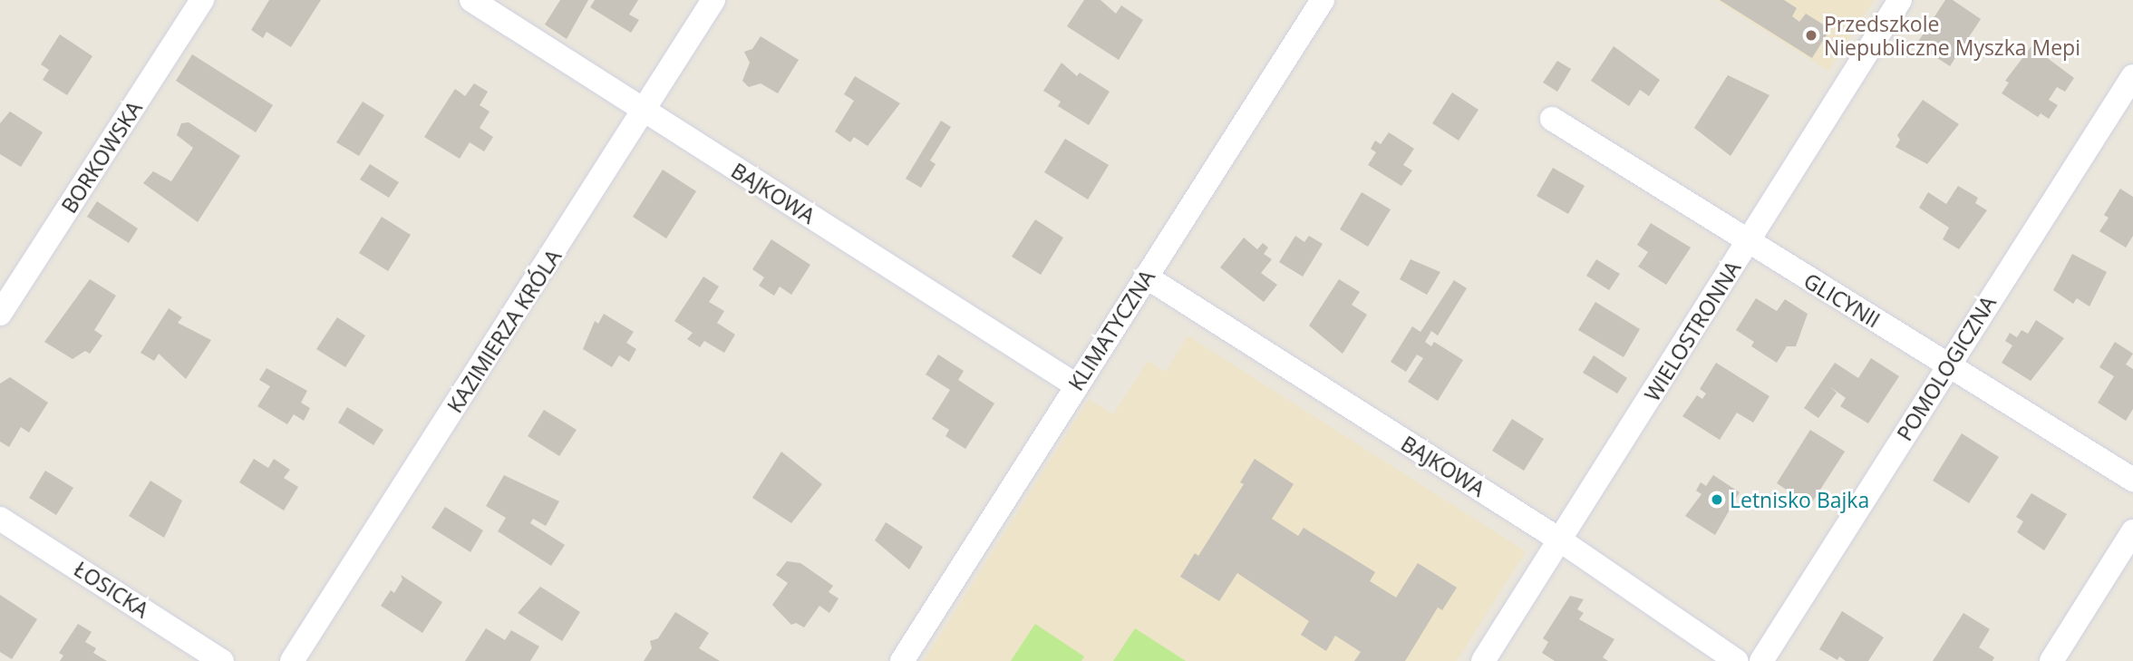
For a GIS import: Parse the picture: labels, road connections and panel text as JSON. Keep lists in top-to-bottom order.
{
  "streets": {
    "street": [
      "BORKOWSKA",
      "BAJKOWA",
      "GLICYNII",
      "KLIMATYCZNA",
      "KAZIMIERZA KRÓLA",
      "WIELOSTRONNA",
      "POMOLOGICZNA",
      "ŁOSICKA"
    ]
  },
  "crossings": [
    ["BAJKOWA", "KLIMATYCZNA"],
    ["BAJKOWA", "KAZIMIERZA KRÓLA"],
    ["BAJKOWA", "WIELOSTRONNA"],
    ["GLICYNII", "WIELOSTRONNA"],
    ["GLICYNII", "POMOLOGICZNA"]
  ],
  "places": ["Przedszkole Niepubliczne Myszka Mepi", "Letnisko Bajka"]
}
